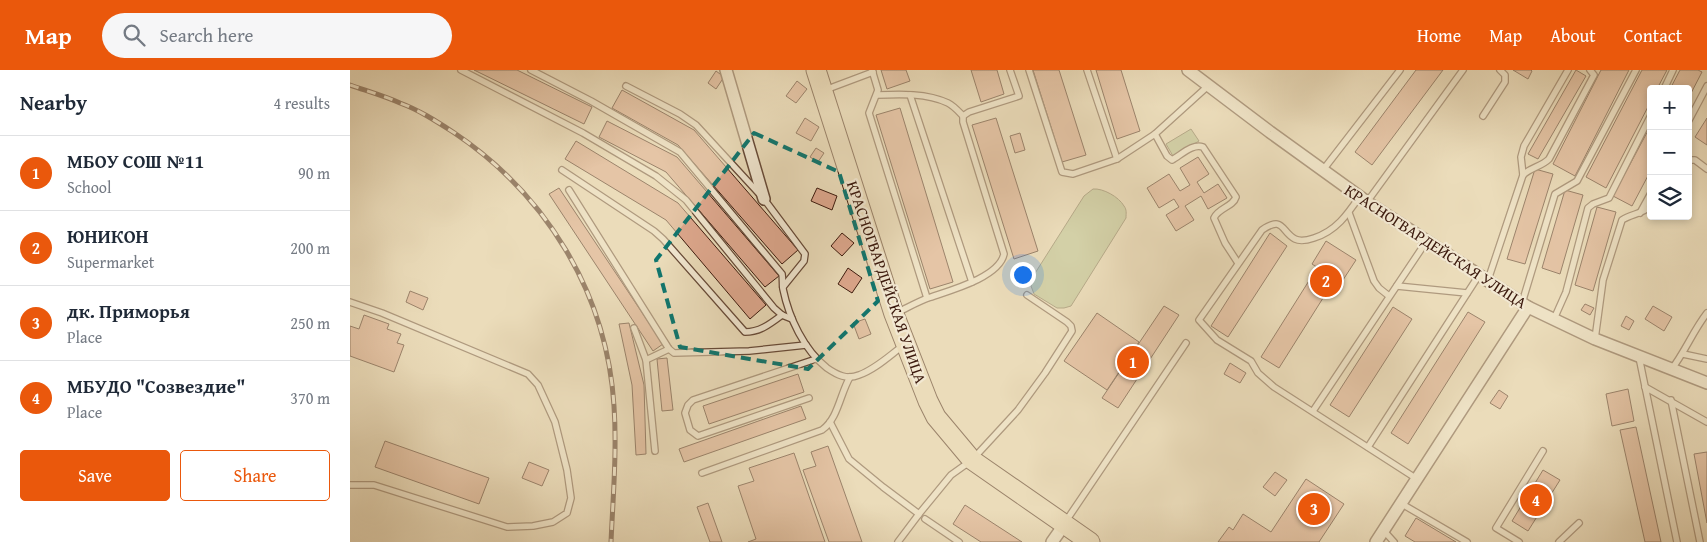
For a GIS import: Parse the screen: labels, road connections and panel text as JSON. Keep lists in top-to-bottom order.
{
  "streets": {
    "main road": ["КРАСНОГВАРДЕЙСКАЯ УЛИЦА"]
  },
  "page": {
    "header": "Map",
    "search": "Search here",
    "nav": [
      "Home",
      "Map",
      "About",
      "Contact"
    ],
    "heading": ["Nearby", "4 results"],
    "map_buttons": ["+", "−"],
    "list": [
      {
        "mark": "1",
        "name": "МБОУ СОШ №11",
        "note": "School",
        "value": "90 m"
      },
      {
        "mark": "2",
        "name": "ЮНИКОН",
        "note": "Supermarket",
        "value": "200 m"
      },
      {
        "mark": "3",
        "name": "дк. Приморья",
        "note": "Place",
        "value": "250 m"
      },
      {
        "mark": "4",
        "name": "МБУДО \"Созвездие\"",
        "note": "Place",
        "value": "370 m"
      }
    ],
    "pins": [
      "2",
      "1",
      "4",
      "3"
    ],
    "buttons": ["Save", "Share"]
  }
}
